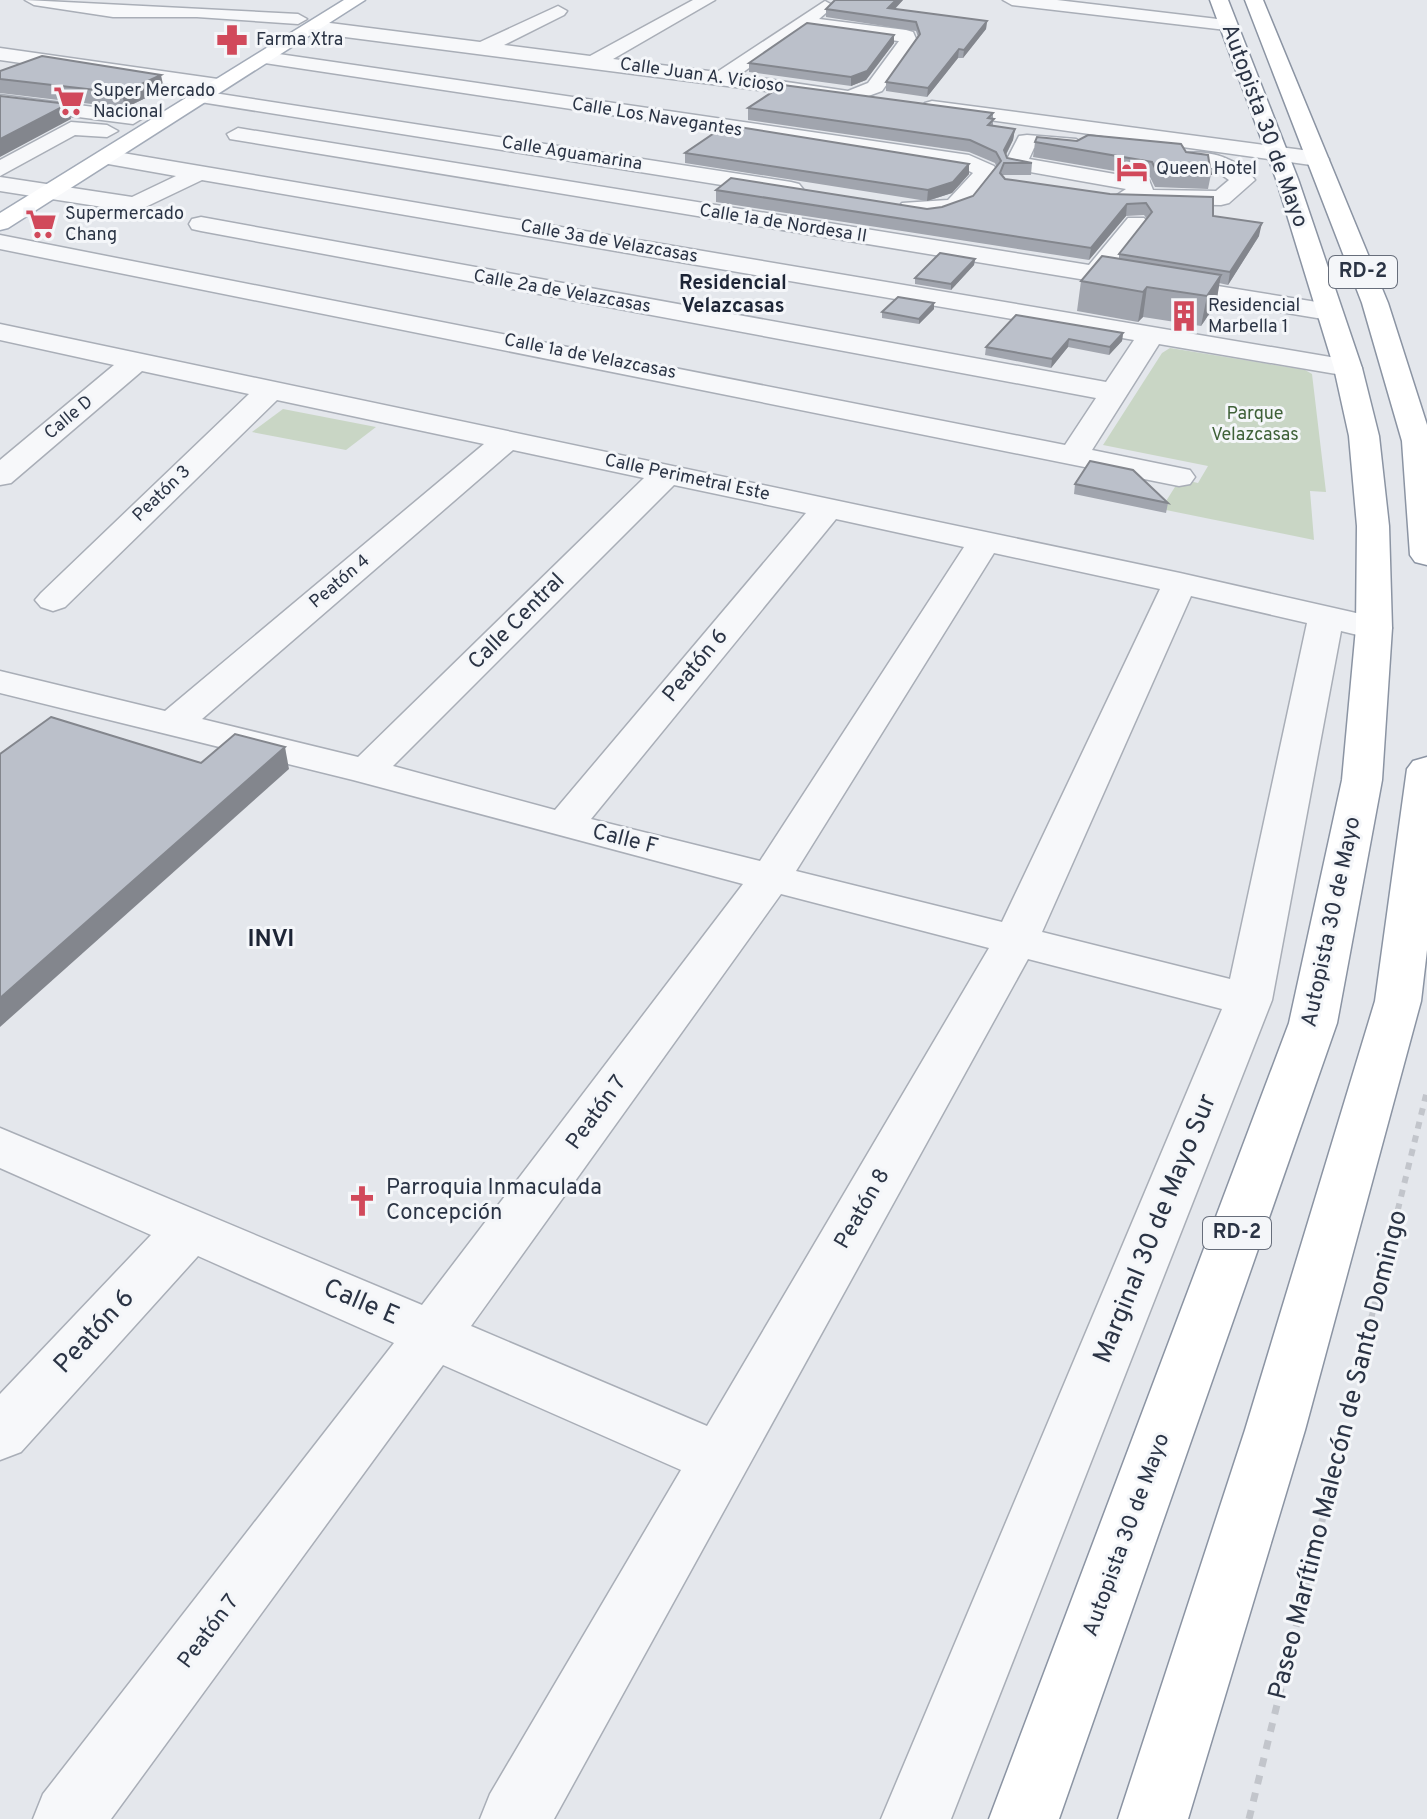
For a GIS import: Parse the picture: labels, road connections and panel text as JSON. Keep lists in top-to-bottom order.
{
  "streets": {
    "main road": ["Autopista 30 de Mayo", "RD-2"],
    "street": [
      "Calle Juan A. Vicioso",
      "Calle Los Navegantes",
      "Calle Aguamarina",
      "Calle 1a de Nordesa II",
      "Calle 3a de Velazcasas",
      "Calle 2a de Velazcasas",
      "Calle 1a de Velazcasas",
      "Calle D",
      "Calle Perimetral Este",
      "Peatón 3",
      "Peatón 4",
      "Calle Central",
      "Peatón 6",
      "Calle F",
      "Peatón 7",
      "Peatón 8",
      "Marginal 30 de Mayo Sur",
      "Calle E"
    ],
    "path": ["Paseo Marítimo Malecón de Santo Domingo"]
  },
  "crossings": [
    ["Autopista 30 de Mayo", "Calle 1a de Nordesa II"],
    ["Autopista 30 de Mayo", "Calle 3a de Velazcasas"],
    ["Autopista 30 de Mayo", "Calle Perimetral Este"],
    ["Autopista 30 de Mayo", "Marginal 30 de Mayo Sur"],
    ["Calle D", "Calle Perimetral Este"],
    ["Calle Perimetral Este", "Peatón 3"],
    ["Calle Perimetral Este", "Peatón 4"],
    ["Calle Perimetral Este", "Calle Central"],
    ["Calle Perimetral Este", "Peatón 6"],
    ["Calle Perimetral Este", "Peatón 7"],
    ["Calle Perimetral Este", "Peatón 8"],
    ["Calle Perimetral Este", "Marginal 30 de Mayo Sur"],
    ["Peatón 4", "Calle F"],
    ["Calle Central", "Calle F"],
    ["Peatón 6", "Calle F"],
    ["Peatón 6", "Calle E"],
    ["Calle F", "Peatón 7"],
    ["Calle F", "Peatón 8"],
    ["Calle F", "Marginal 30 de Mayo Sur"],
    ["Peatón 7", "Calle E"],
    ["Peatón 8", "Calle E"]
  ],
  "districts": ["Residencial Velazcasas", "INVI"],
  "parks": ["Parque Velazcasas"],
  "places": {
    "pharmacy": ["Farma Xtra"],
    "supermarket": ["Super Mercado Nacional", "Supermercado Chang"],
    "hotel": ["Queen Hotel"],
    "building": ["Residencial Marbella 1"],
    "church": ["Parroquia Inmaculada Concepción"]
  }
}
